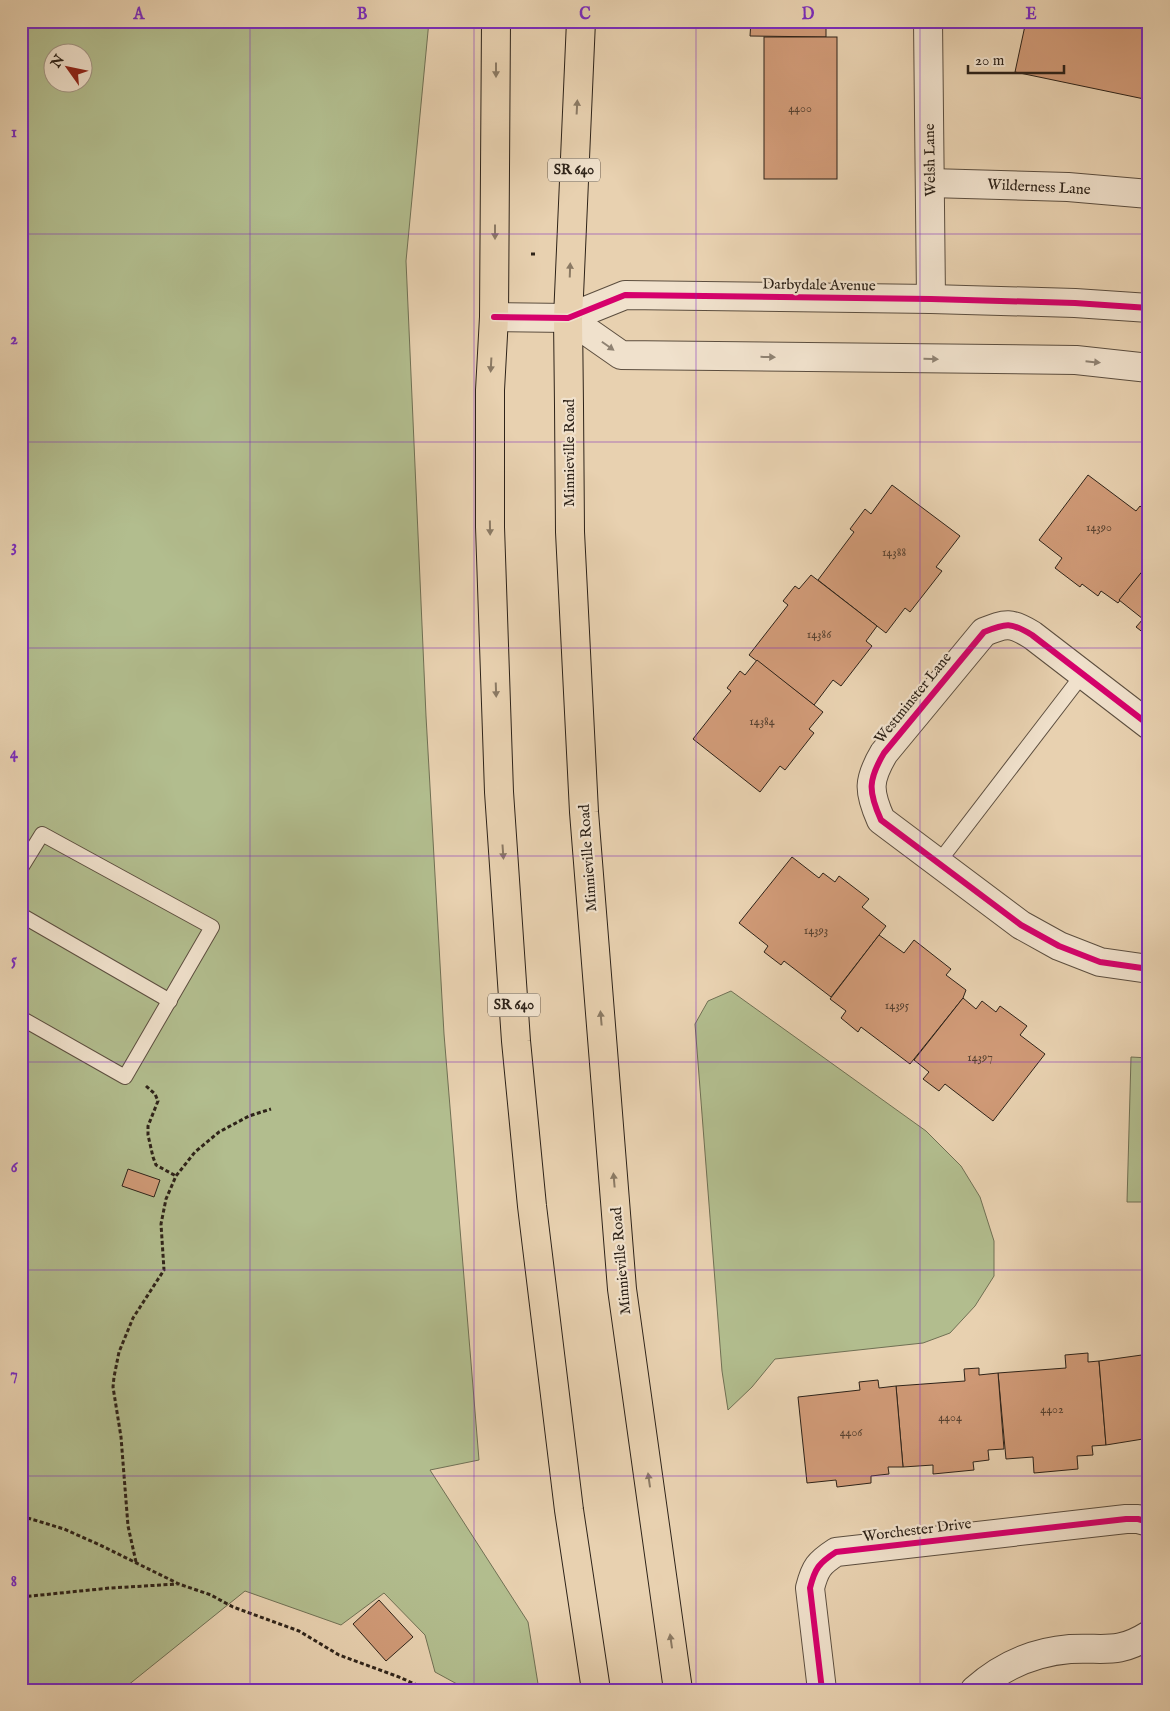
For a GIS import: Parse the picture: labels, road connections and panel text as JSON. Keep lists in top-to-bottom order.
{
  "streets": {
    "main road": ["SR 640", "Minnieville Road"],
    "street": [
      "Welsh Lane",
      "Wilderness Lane",
      "Darbydale Avenue",
      "Westminster Lane",
      "Worchester Drive"
    ]
  },
  "crossings": [
    ["Welsh Lane", "Wilderness Lane"],
    ["Welsh Lane", "Darbydale Avenue"],
    ["SR 640", "Darbydale Avenue"],
    ["Darbydale Avenue", "Minnieville Road"]
  ],
  "house_numbers": [
    "4400",
    "14390",
    "14388",
    "14386",
    "14384",
    "14393",
    "14395",
    "14397",
    "4402",
    "4404",
    "4406"
  ],
  "scale_bar": "20 m",
  "north": "top left",
  "grid": {
    "columns": [
      "A",
      "B",
      "C",
      "D",
      "E"
    ],
    "rows": [
      "1",
      "2",
      "3",
      "4",
      "5",
      "6",
      "7",
      "8"
    ]
  }
}
